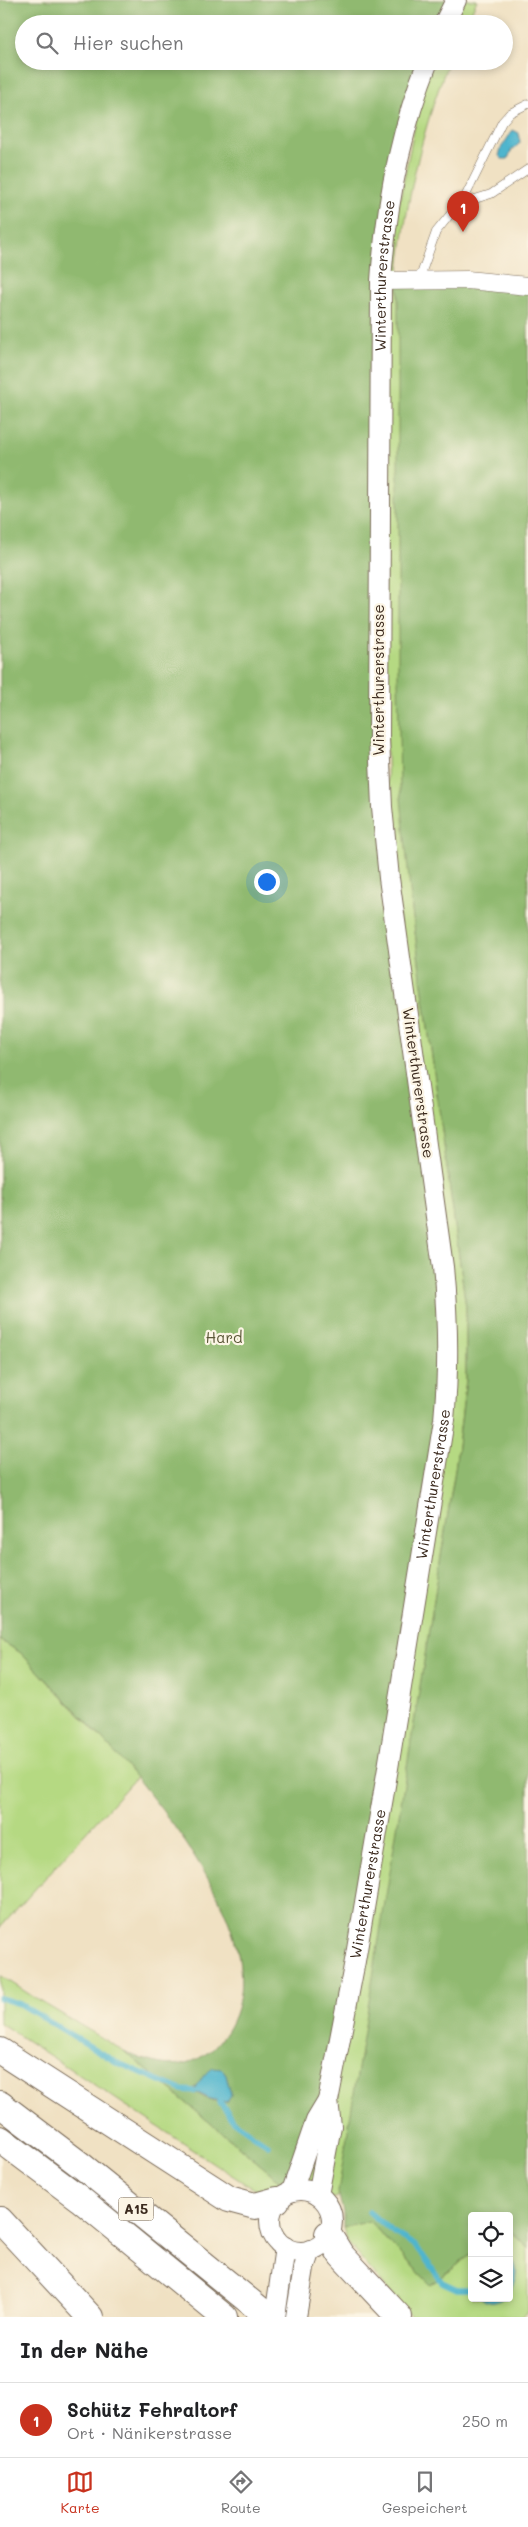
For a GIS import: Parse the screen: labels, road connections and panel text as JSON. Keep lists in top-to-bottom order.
{
  "streets": {
    "highway": ["A15"],
    "main road": ["Winterthurerstrasse"]
  },
  "parks": ["Hard"],
  "page": {
    "search": "Hier suchen",
    "pins": "1",
    "heading": "In der Nähe",
    "list": [
      {
        "mark": "1",
        "name": "Schütz Fehraltorf",
        "note": "Ort · Nänikerstrasse",
        "value": "250 m"
      }
    ],
    "nav": ["Karte", "Route", "Gespeichert"]
  }
}
